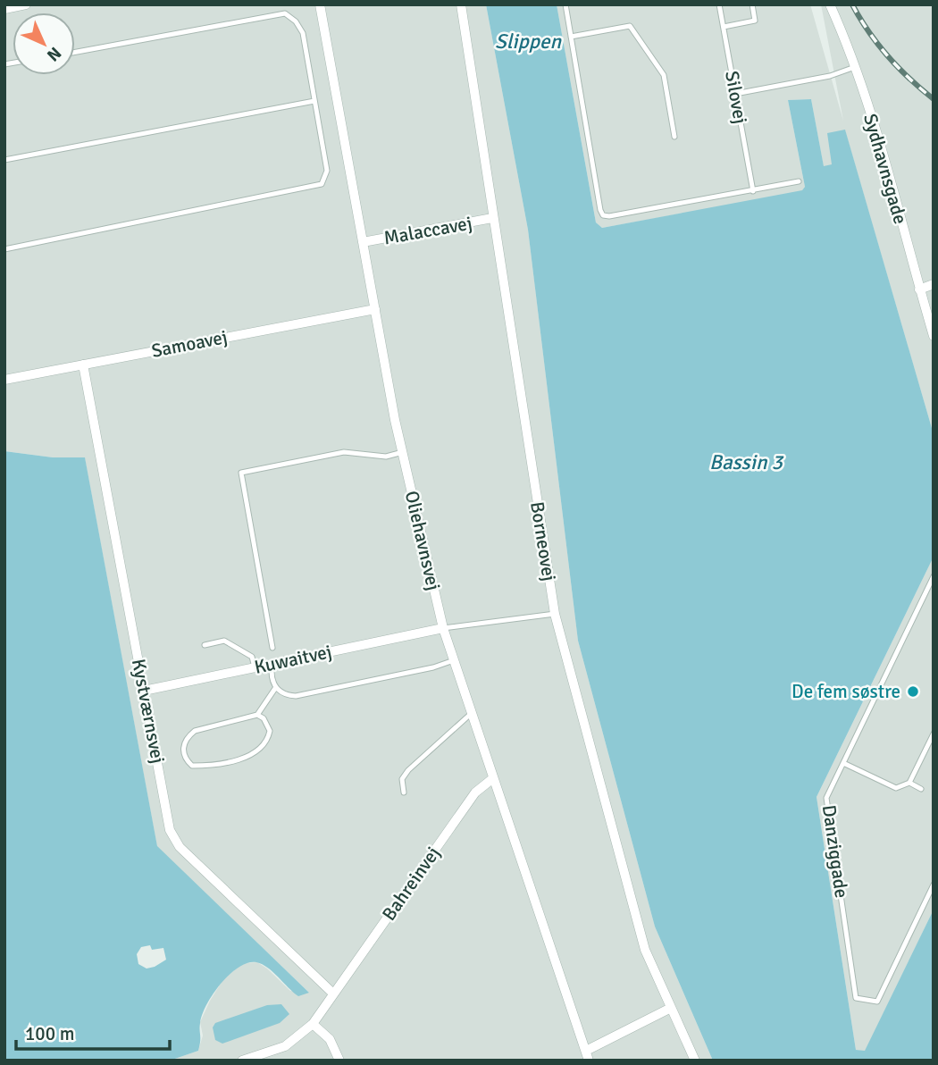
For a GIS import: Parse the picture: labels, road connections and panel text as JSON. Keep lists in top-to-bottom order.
{
  "streets": {
    "street": [
      "Sydhavnsgade",
      "Malaccavej",
      "Samoavej",
      "Oliehavnsvej",
      "Borneovej",
      "Kuwaitvej",
      "Kystværnsvej",
      "Bahreinvej"
    ],
    "lane": ["Silovej", "Danziggade"]
  },
  "crossings": [
    ["Malaccavej", "Oliehavnsvej"],
    ["Malaccavej", "Borneovej"],
    ["Samoavej", "Oliehavnsvej"],
    ["Samoavej", "Kystværnsvej"],
    ["Oliehavnsvej", "Kuwaitvej"],
    ["Oliehavnsvej", "Bahreinvej"],
    ["Kuwaitvej", "Kystværnsvej"],
    ["Kystværnsvej", "Bahreinvej"]
  ],
  "water": ["Slippen", "Bassin 3"],
  "places": ["De fem søstre"],
  "scale_bar": "100 m",
  "north": "bottom right"
}
